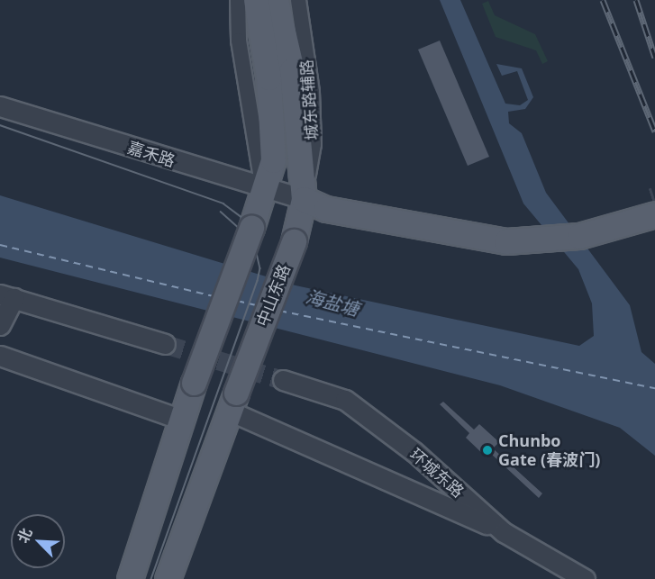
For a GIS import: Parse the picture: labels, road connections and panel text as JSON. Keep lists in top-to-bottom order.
{
  "streets": {
    "main road": ["中山东路"],
    "street": ["城东路辅路", "嘉禾路", "环城东路"]
  },
  "crossings": [
    ["城东路辅路", "嘉禾路"],
    ["城东路辅路", "中山东路"],
    ["嘉禾路", "中山东路"]
  ],
  "water": ["海盐塘"],
  "places": ["Chunbo Gate (春波门)"],
  "north": "top left"
}
